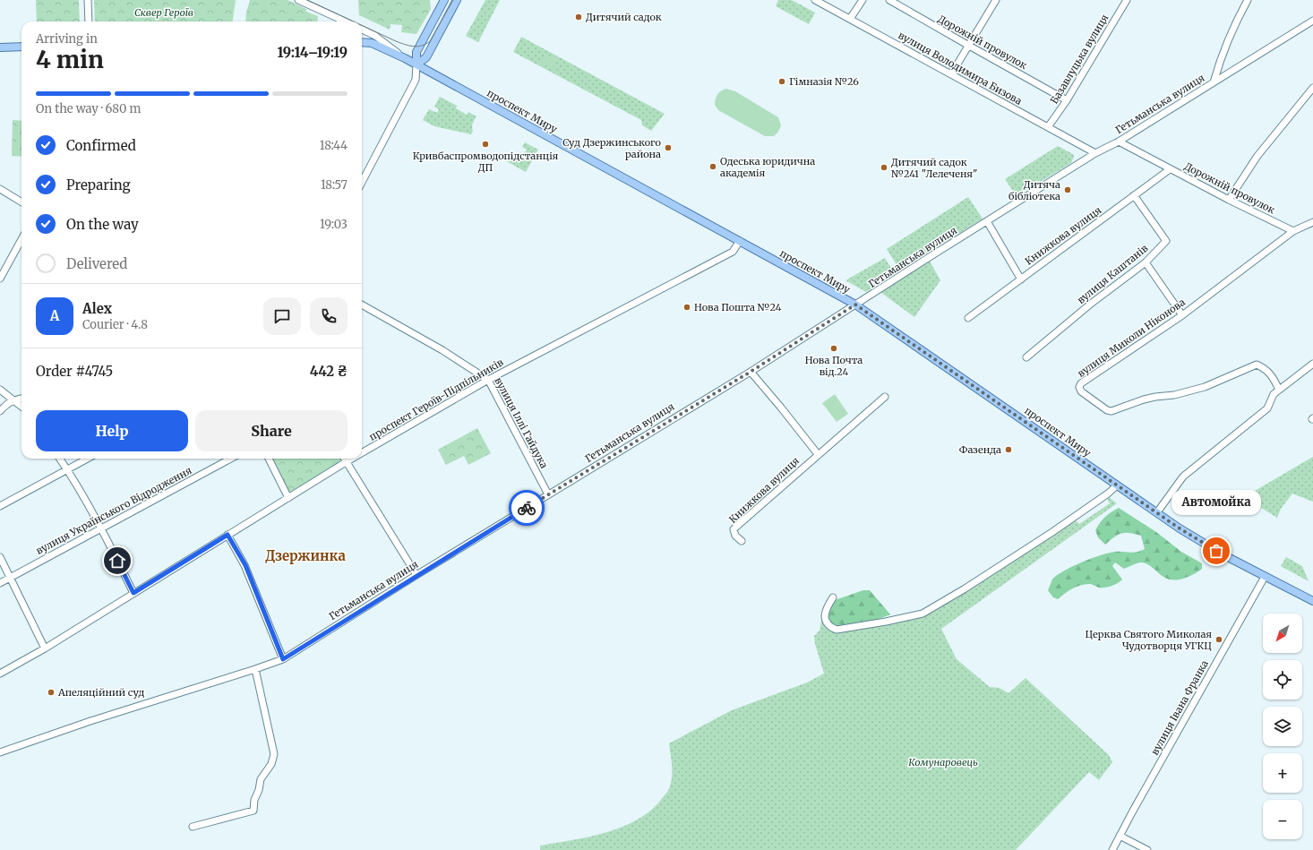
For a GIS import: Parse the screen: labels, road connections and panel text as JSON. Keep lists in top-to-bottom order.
{
  "streets": {
    "main road": ["проспект Миру"],
    "street": [
      "Дорожній провулок",
      "Базавлуцька вулиця",
      "вулиця Володимира Бизова",
      "Гетьманська вулиця",
      "Книжкова вулиця",
      "вулиця Каштанів",
      "вулиця Миколи Ніконова",
      "проспект Героїв-Підпільників",
      "вулиця Іллі Гайдука",
      "вулиця Українського Відродження",
      "вулиця Івана Франка"
    ]
  },
  "crossings": [
    ["Дорожній провулок", "Базавлуцька вулиця"],
    ["Дорожній провулок", "Гетьманська вулиця"],
    ["Дорожній провулок", "Книжкова вулиця"],
    ["Дорожній провулок", "вулиця Миколи Ніконова"],
    ["Базавлуцька вулиця", "вулиця Володимира Бизова"],
    ["вулиця Володимира Бизова", "Гетьманська вулиця"],
    ["Гетьманська вулиця", "проспект Миру"],
    ["Гетьманська вулиця", "вулиця Іллі Гайдука"],
    ["проспект Миру", "проспект Героїв-Підпільників"],
    ["проспект Миру", "вулиця Івана Франка"],
    ["Книжкова вулиця", "вулиця Каштанів"],
    ["проспект Героїв-Підпільників", "вулиця Іллі Гайдука"]
  ],
  "districts": ["Дзержинка"],
  "parks": ["Сквер Героїв", "Комунаровець"],
  "places": [
    "Дитячий садок",
    "Гімназія №26",
    "Кривбаспромводопідстанція ДП",
    "Суд Дзержинського района",
    "Одеська юридична академія",
    "Дитячий садок №241 \"Лелеченя\"",
    "Дитяча бібліотека",
    "Нова Пошта №24",
    "Нова Почта від.24",
    "Фазенда",
    "Автомойка",
    "Церква Святого Миколая Чудотворця УГКЦ",
    "Апеляційний суд"
  ],
  "north": "bottom left",
  "page": {
    "heading": ["4 min", "Arriving in", "19:14–19:19"],
    "panel": [
      "Alex",
      "Courier · 4.8",
      "Order #4745",
      "442 ₴"
    ],
    "bar": "On the way · 680 m",
    "list": [
      ["Confirmed", "18:44"],
      ["Preparing", "18:57"],
      ["On the way", "19:03"],
      "Delivered"
    ],
    "round": "A",
    "buttons": ["Help", "Share"],
    "bubble": "Автомойка",
    "map_buttons": ["+", "−"]
  }
}
